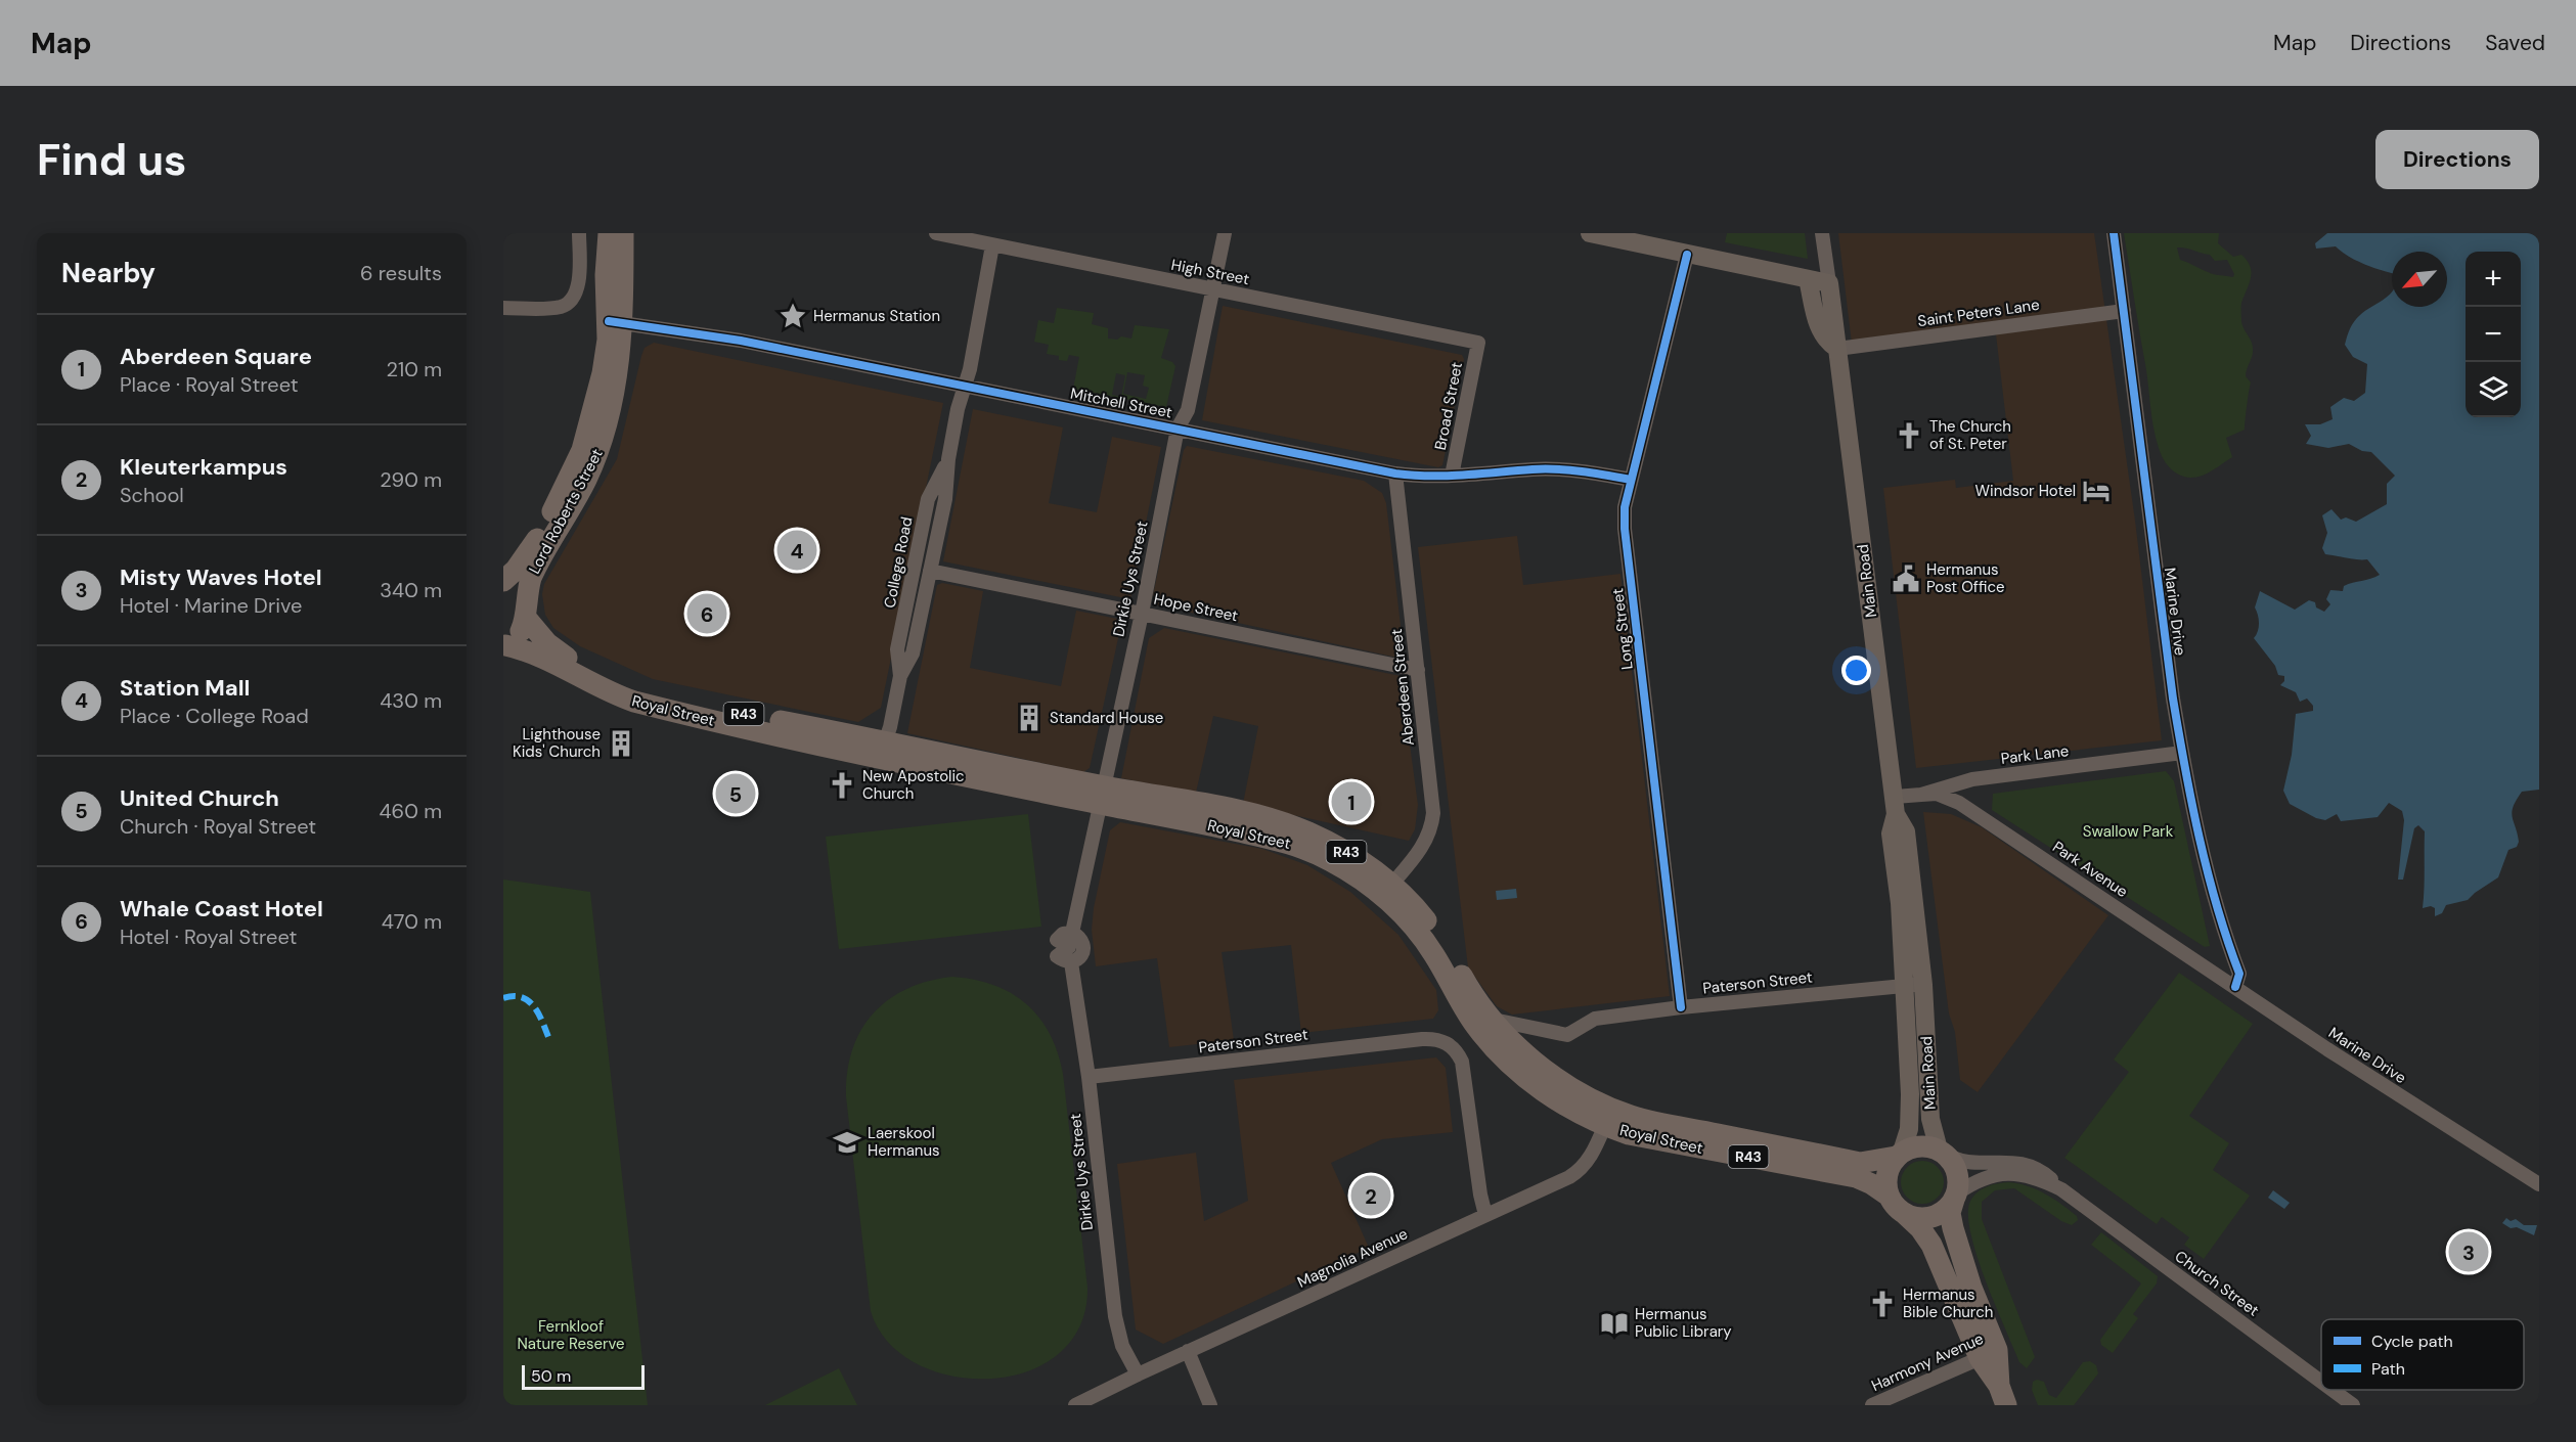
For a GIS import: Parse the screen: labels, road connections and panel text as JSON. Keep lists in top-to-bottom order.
{
  "streets": {
    "main road": [
      "Lord Roberts Street",
      "Main Road",
      "Royal Street",
      "R43"
    ],
    "street": [
      "High Street",
      "Saint Peters Lane",
      "Mitchell Street",
      "Broad Street",
      "College Road",
      "Dirkie Uys Street",
      "Hope Street",
      "Marine Drive",
      "Long Street",
      "Aberdeen Street",
      "Park Lane",
      "Park Avenue",
      "Paterson Street",
      "Magnolia Avenue",
      "Church Street",
      "Harmony Avenue"
    ]
  },
  "crossings": [
    ["High Street", "Broad Street"],
    ["High Street", "College Road"],
    ["High Street", "Dirkie Uys Street"],
    ["Saint Peters Lane", "Main Road"],
    ["Saint Peters Lane", "Marine Drive"],
    ["Mitchell Street", "Broad Street"],
    ["Mitchell Street", "Lord Roberts Street"],
    ["Mitchell Street", "College Road"],
    ["Mitchell Street", "Dirkie Uys Street"],
    ["Mitchell Street", "Long Street"],
    ["Mitchell Street", "Aberdeen Street"],
    ["Lord Roberts Street", "Royal Street"],
    ["Lord Roberts Street", "R43"],
    ["College Road", "Hope Street"],
    ["College Road", "Royal Street"],
    ["Dirkie Uys Street", "Hope Street"],
    ["Dirkie Uys Street", "Royal Street"],
    ["Dirkie Uys Street", "Paterson Street"],
    ["Dirkie Uys Street", "Magnolia Avenue"],
    ["Main Road", "Royal Street"],
    ["Main Road", "R43"],
    ["Main Road", "Park Lane"],
    ["Main Road", "Paterson Street"],
    ["Main Road", "Church Street"],
    ["Main Road", "Harmony Avenue"],
    ["Hope Street", "Aberdeen Street"],
    ["Marine Drive", "Park Lane"],
    ["Marine Drive", "Park Avenue"],
    ["Long Street", "Paterson Street"],
    ["Aberdeen Street", "Royal Street"],
    ["Royal Street", "R43"],
    ["Royal Street", "Paterson Street"],
    ["Royal Street", "Magnolia Avenue"],
    ["Royal Street", "Church Street"],
    ["R43", "Church Street"],
    ["Park Lane", "Park Avenue"],
    ["Paterson Street", "Magnolia Avenue"]
  ],
  "parks": ["Swallow Park", "Fernkloof Nature Reserve"],
  "places": {
    "place": ["Hermanus Station"],
    "church": ["The Church of St. Peter", "New Apostolic Church", "Hermanus Bible Church"],
    "hotel": ["Windsor Hotel"],
    "public building": ["Hermanus Post Office"],
    "building": ["Standard House", "Lighthouse Kids' Church"],
    "school or university": ["Laerskool Hermanus"],
    "library": ["Hermanus Public Library"]
  },
  "legend": ["Cycle path", "Path"],
  "scale_bar": "50 m",
  "north": "bottom left",
  "page": {
    "header": "Map",
    "nav": ["Map", "Directions", "Saved"],
    "buttons": "Directions",
    "title": "Find us",
    "heading": ["Nearby", "6 results"],
    "map_buttons": ["+", "−"],
    "list": [
      {
        "mark": "1",
        "name": "Aberdeen Square",
        "note": "Place · Royal Street",
        "value": "210 m"
      },
      {
        "mark": "2",
        "name": "Kleuterkampus",
        "note": "School",
        "value": "290 m"
      },
      {
        "mark": "3",
        "name": "Misty Waves Hotel",
        "note": "Hotel · Marine Drive",
        "value": "340 m"
      },
      {
        "mark": "4",
        "name": "Station Mall",
        "note": "Place · College Road",
        "value": "430 m"
      },
      {
        "mark": "5",
        "name": "United Church",
        "note": "Church · Royal Street",
        "value": "460 m"
      },
      {
        "mark": "6",
        "name": "Whale Coast Hotel",
        "note": "Hotel · Royal Street",
        "value": "470 m"
      }
    ],
    "pins": [
      "4",
      "6",
      "5",
      "1",
      "2",
      "3"
    ],
    "scale": "50 m"
  }
}
